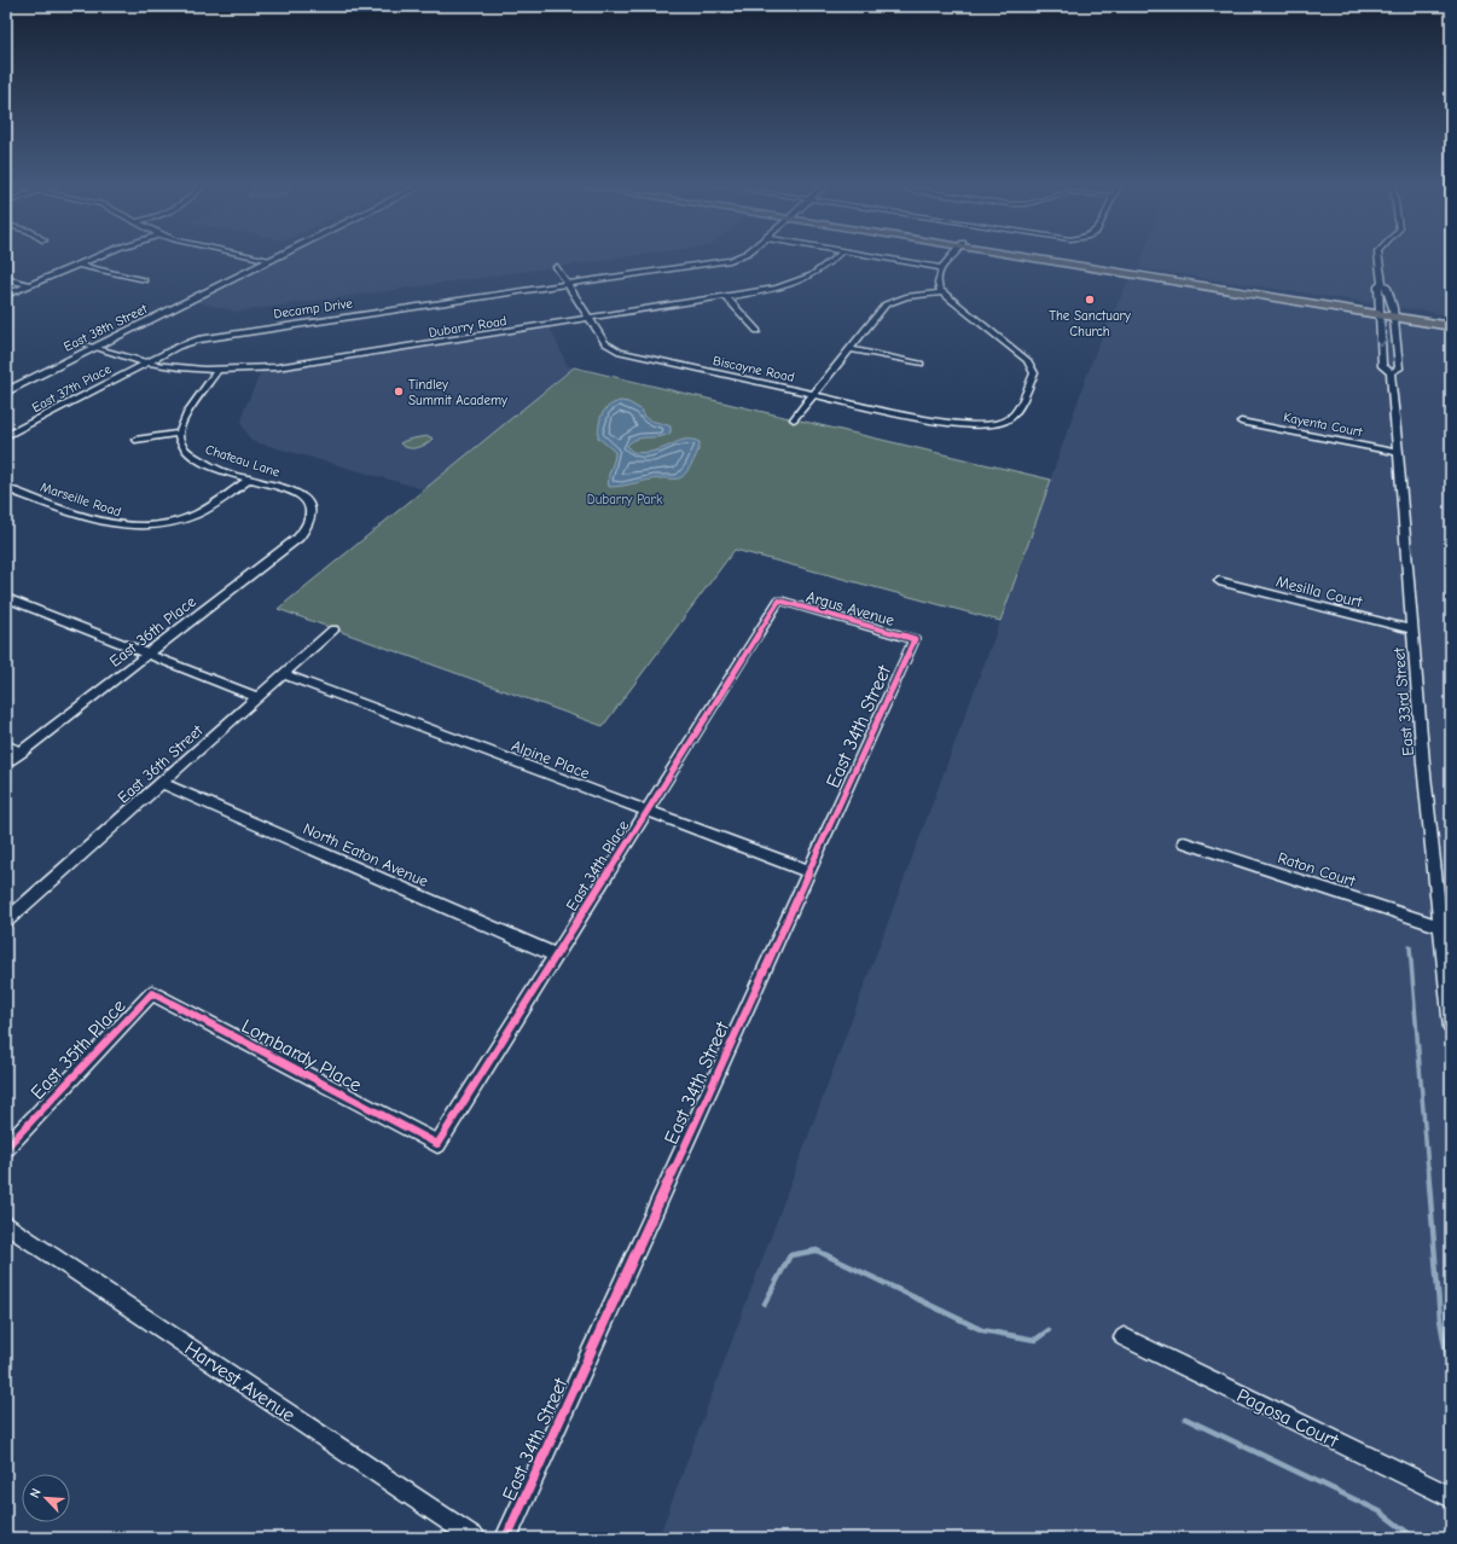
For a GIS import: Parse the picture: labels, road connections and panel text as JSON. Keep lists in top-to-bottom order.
{
  "streets": {
    "main road": ["East 38th Street"],
    "street": [
      "Decamp Drive",
      "Dubarry Road",
      "Biscayne Road",
      "East 37th Place",
      "Kayenta Court",
      "Chateau Lane",
      "Marseille Road",
      "Mesilla Court",
      "Argus Avenue",
      "East 36th Place",
      "East 33rd Street",
      "East 34th Street",
      "Alpine Place",
      "East 36th Street",
      "North Eaton Avenue",
      "East 34th Place",
      "Raton Court",
      "East 35th Place",
      "Lombardy Place",
      "Harvest Avenue",
      "Pagosa Court"
    ]
  },
  "crossings": [
    ["Decamp Drive", "Dubarry Road"],
    ["Decamp Drive", "Biscayne Road"],
    ["Decamp Drive", "East 37th Place"],
    ["Dubarry Road", "East 38th Street"],
    ["Dubarry Road", "Biscayne Road"],
    ["Dubarry Road", "East 37th Place"],
    ["Kayenta Court", "East 33rd Street"],
    ["Chateau Lane", "Marseille Road"],
    ["Chateau Lane", "East 36th Place"],
    ["Mesilla Court", "East 33rd Street"],
    ["Argus Avenue", "East 34th Street"],
    ["Argus Avenue", "East 34th Place"],
    ["East 33rd Street", "Raton Court"],
    ["East 34th Street", "Alpine Place"],
    ["Alpine Place", "East 36th Street"],
    ["Alpine Place", "East 34th Place"],
    ["East 36th Street", "North Eaton Avenue"],
    ["North Eaton Avenue", "East 34th Place"],
    ["East 34th Place", "Lombardy Place"],
    ["East 35th Place", "Lombardy Place"]
  ],
  "parks": ["Dubarry Park"],
  "places": ["The Sanctuary Church", "Tindley Summit Academy"],
  "north": "top left"
}
